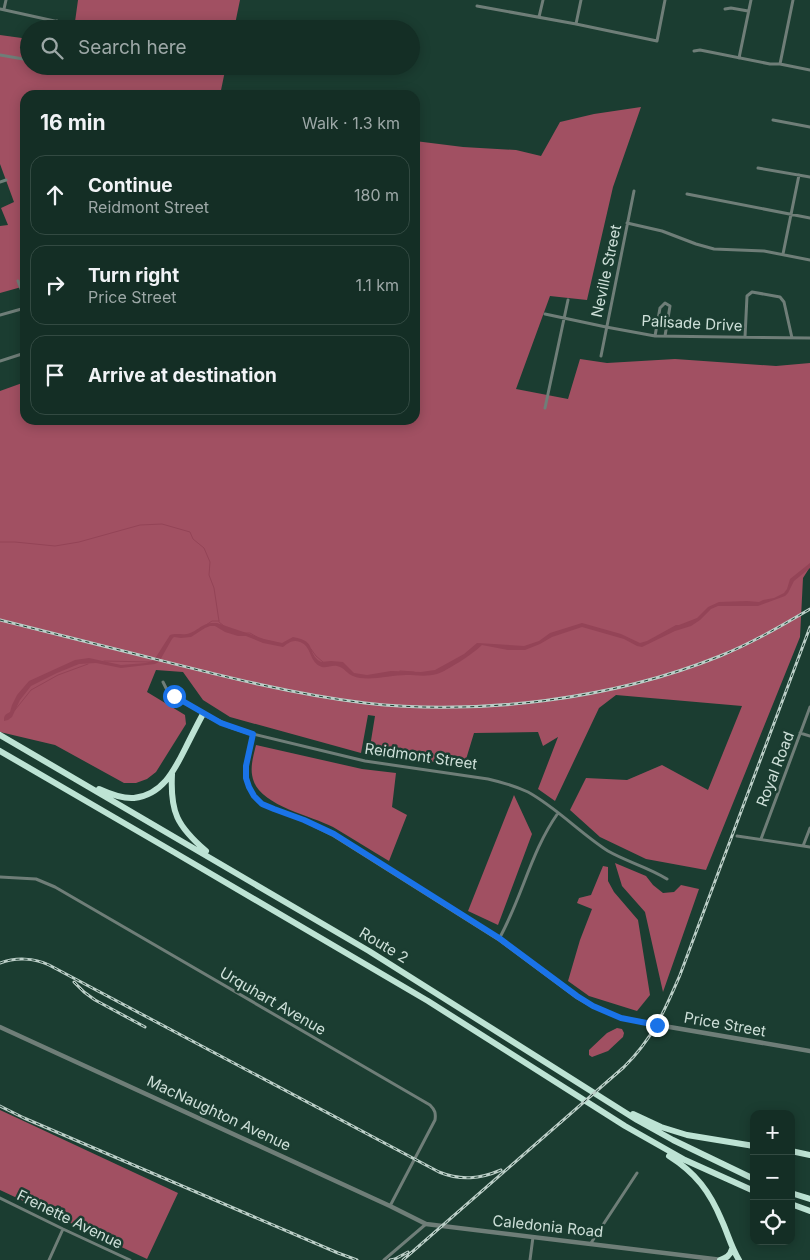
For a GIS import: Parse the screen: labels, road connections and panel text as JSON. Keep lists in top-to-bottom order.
{
  "streets": {
    "highway": ["Route 2"],
    "street": [
      "Neville Street",
      "Palisade Drive",
      "Reidmont Street",
      "Royal Road",
      "Urquhart Avenue",
      "Price Street",
      "MacNaughton Avenue",
      "Frenette Avenue",
      "Caledonia Road"
    ]
  },
  "crossings": [
    ["Neville Street", "Palisade Drive"],
    ["Reidmont Street", "Price Street"],
    ["Urquhart Avenue", "MacNaughton Avenue"],
    ["MacNaughton Avenue", "Caledonia Road"]
  ],
  "page": {
    "search": "Search here",
    "heading": ["16 min", "Walk · 1.3 km"],
    "list": [
      ["Continue", "Reidmont Street", "180 m"],
      ["Turn right", "Price Street", "1.1 km"],
      "Arrive at destination"
    ],
    "map_buttons": ["+", "−"]
  }
}
